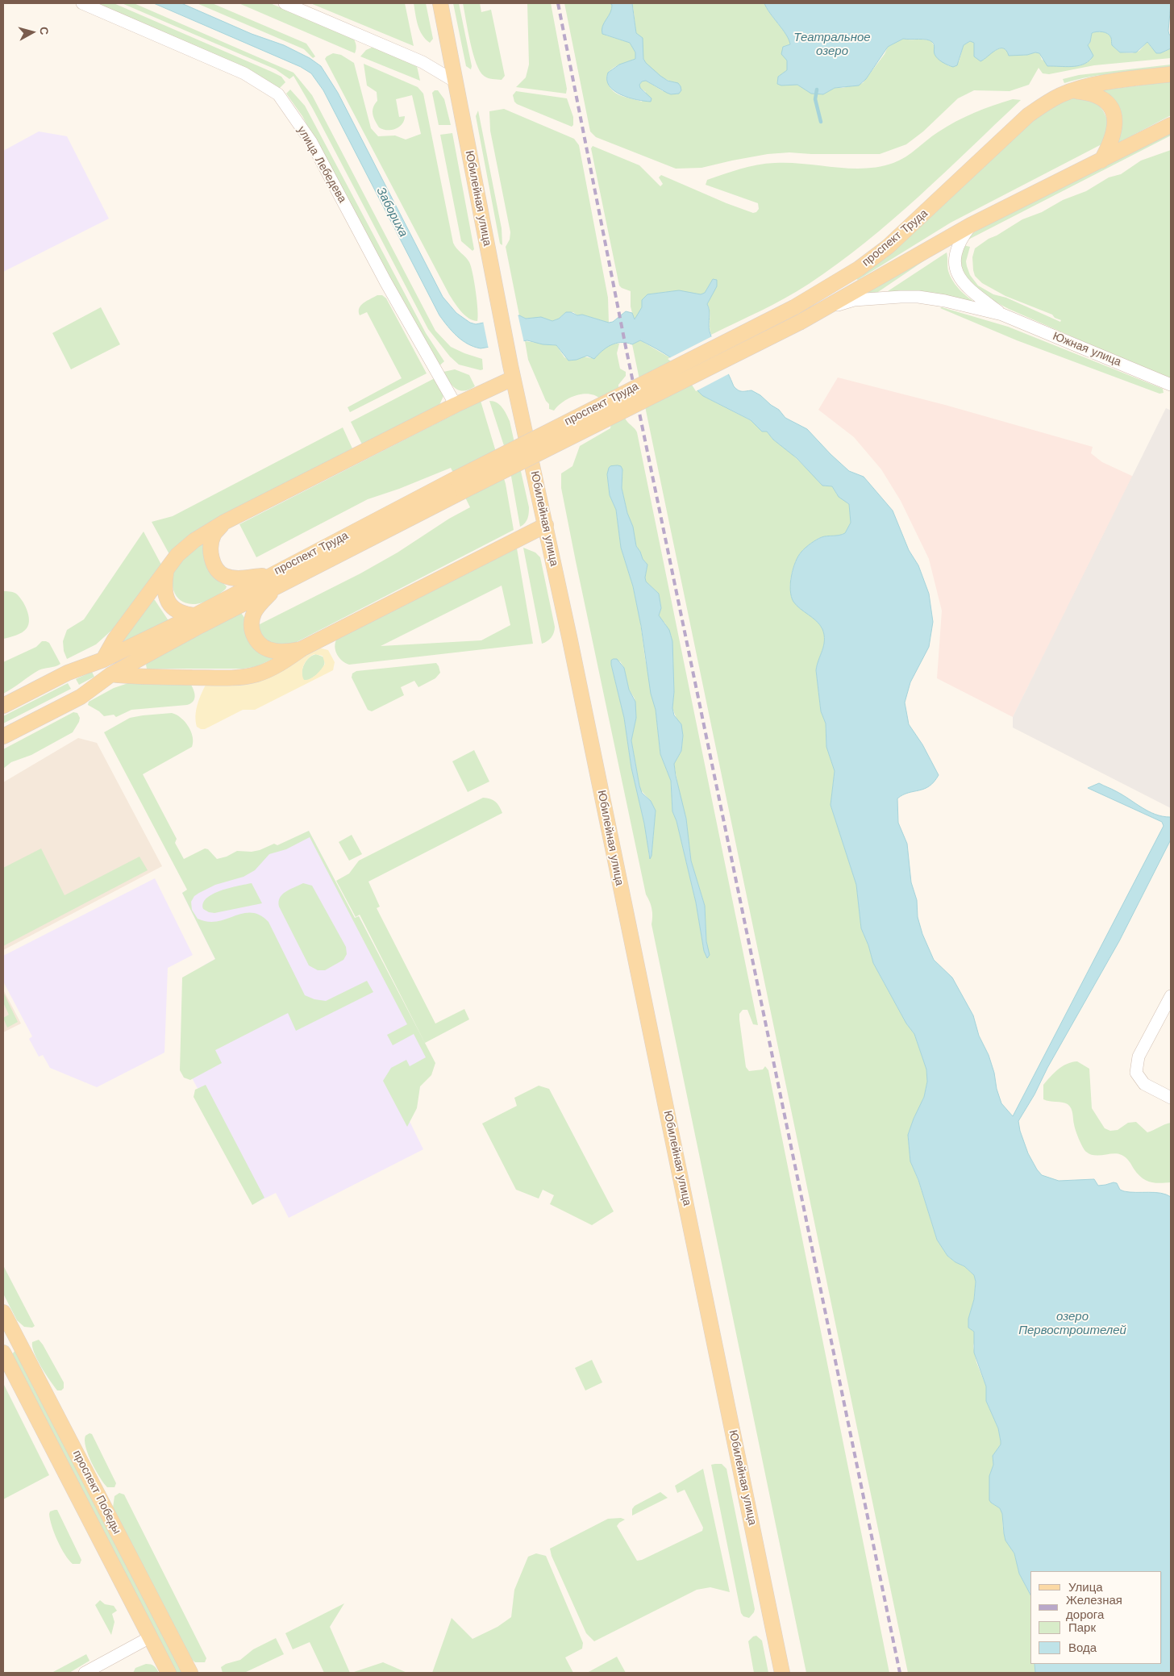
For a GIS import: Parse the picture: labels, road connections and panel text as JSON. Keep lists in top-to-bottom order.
{
  "streets": {
    "main road": ["Юбилейная улица", "проспект Труда", "проспект Победы"],
    "street": ["улица Лебедева", "Южная улица"]
  },
  "water": ["Театральное озеро", "Забориха", "озеро Первостроителей"],
  "legend": [
    "Улица",
    "Железная дорога",
    "Парк",
    "Вода"
  ],
  "north": "right"
}
